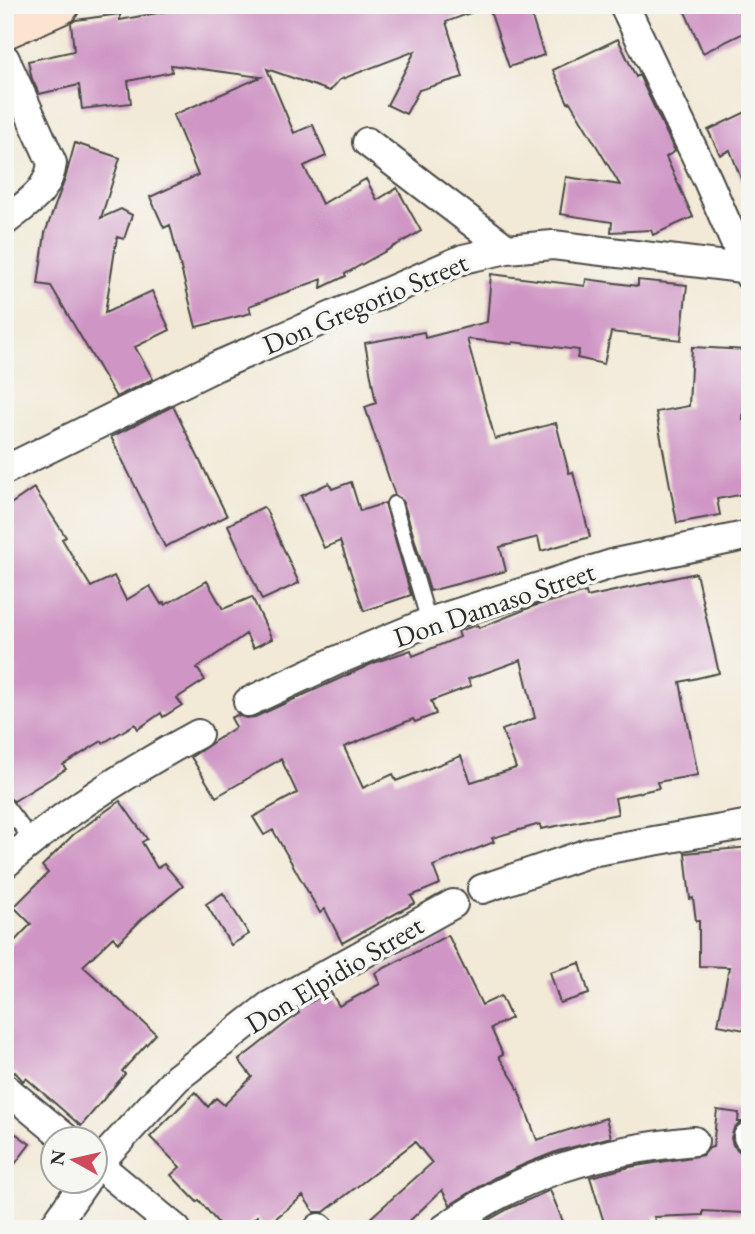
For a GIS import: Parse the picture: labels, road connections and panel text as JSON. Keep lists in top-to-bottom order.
{
  "streets": {
    "street": ["Don Gregorio Street", "Don Damaso Street", "Don Elpidio Street"]
  },
  "north": "left"
}
